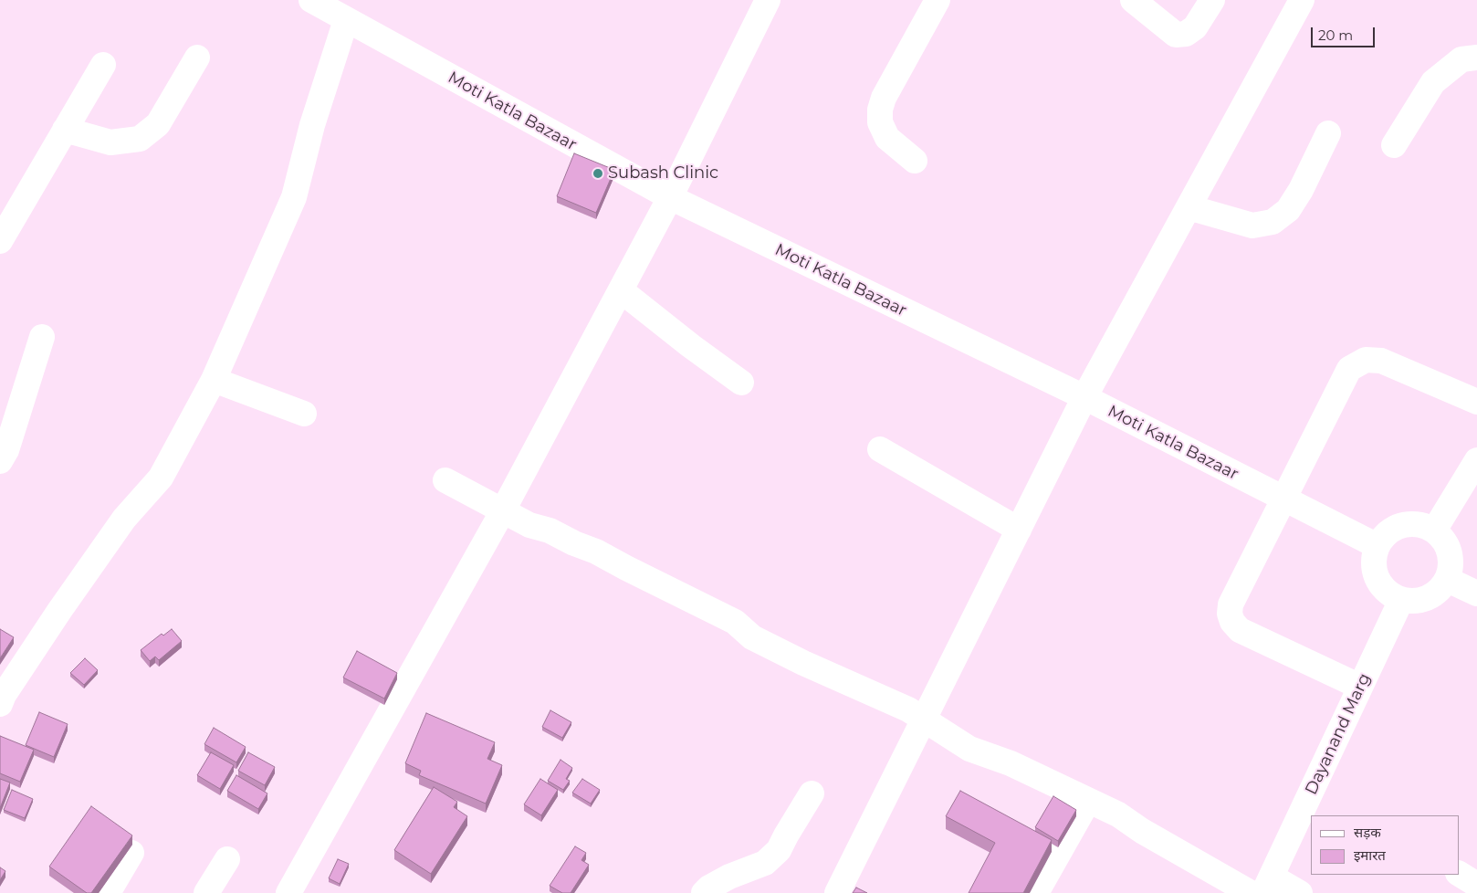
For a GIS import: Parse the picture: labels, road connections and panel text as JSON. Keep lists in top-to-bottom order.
{
  "streets": {
    "street": ["Moti Katla Bazaar", "Dayanand Marg"]
  },
  "crossings": [
    ["Moti Katla Bazaar", "Dayanand Marg"]
  ],
  "places": ["Subash Clinic"],
  "legend": ["सड़क", "इमारत"],
  "scale_bar": "20 m"
}
